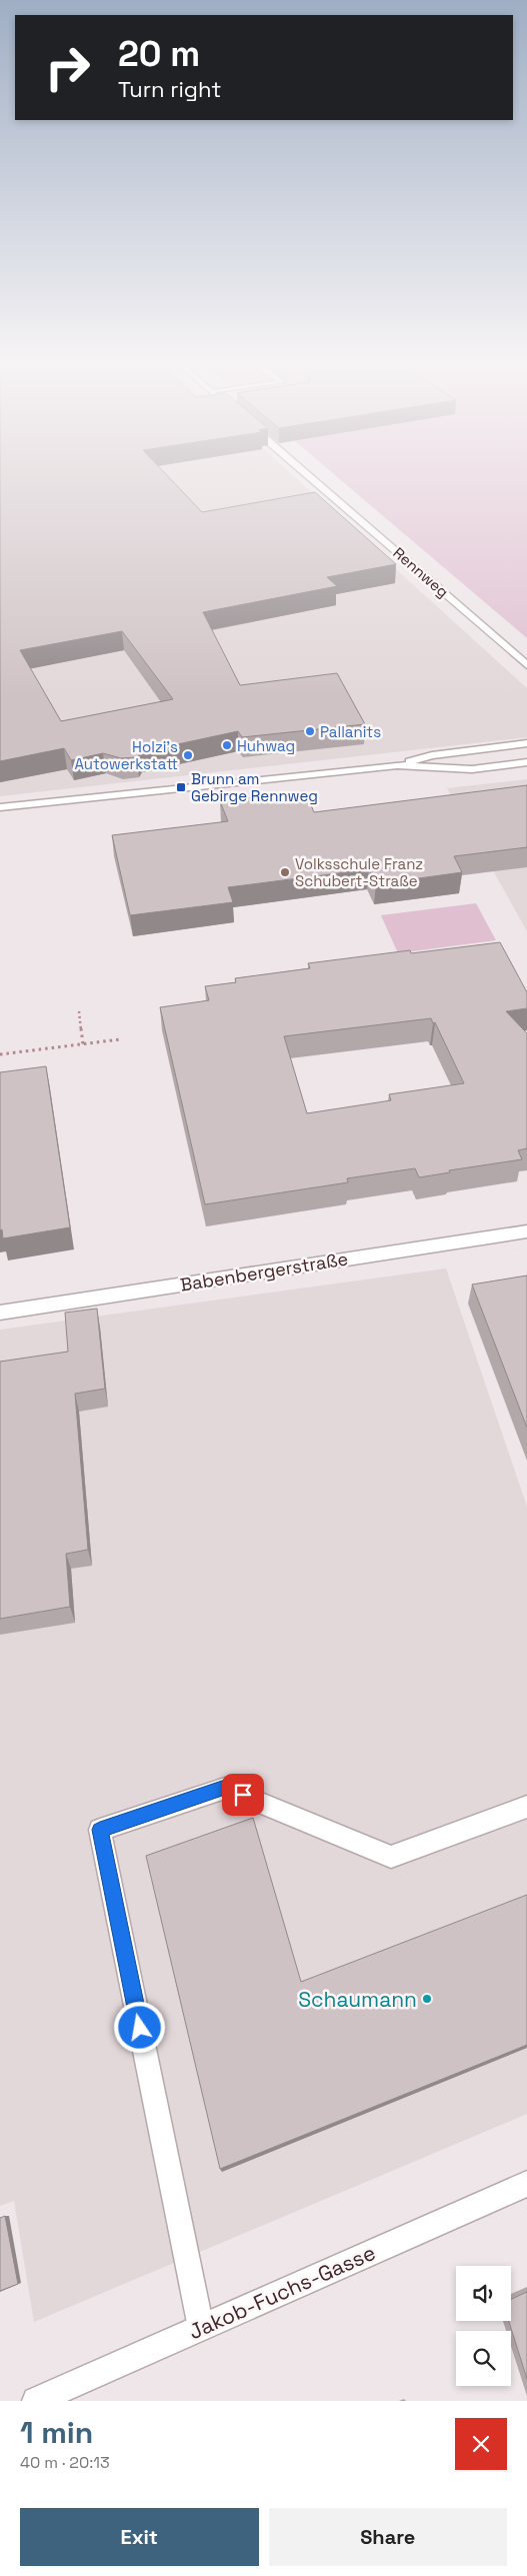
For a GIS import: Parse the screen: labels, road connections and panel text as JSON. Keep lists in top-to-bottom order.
{
  "streets": {
    "street": ["Rennweg", "Babenbergerstraße", "Jakob-Fuchs-Gasse"]
  },
  "places": {
    "other": [
      "Pallanits",
      "Huhwag",
      "Holzi's Autowerkstatt",
      "Volksschule Franz Schubert-Straße",
      "Schaumann"
    ],
    "transit": ["Brunn am Gebirge Rennweg"]
  },
  "page": {
    "turn": ["20 m", "Turn right"],
    "heading": ["1 min", "40 m · 20:13"],
    "buttons": ["Exit", "Share"]
  }
}
